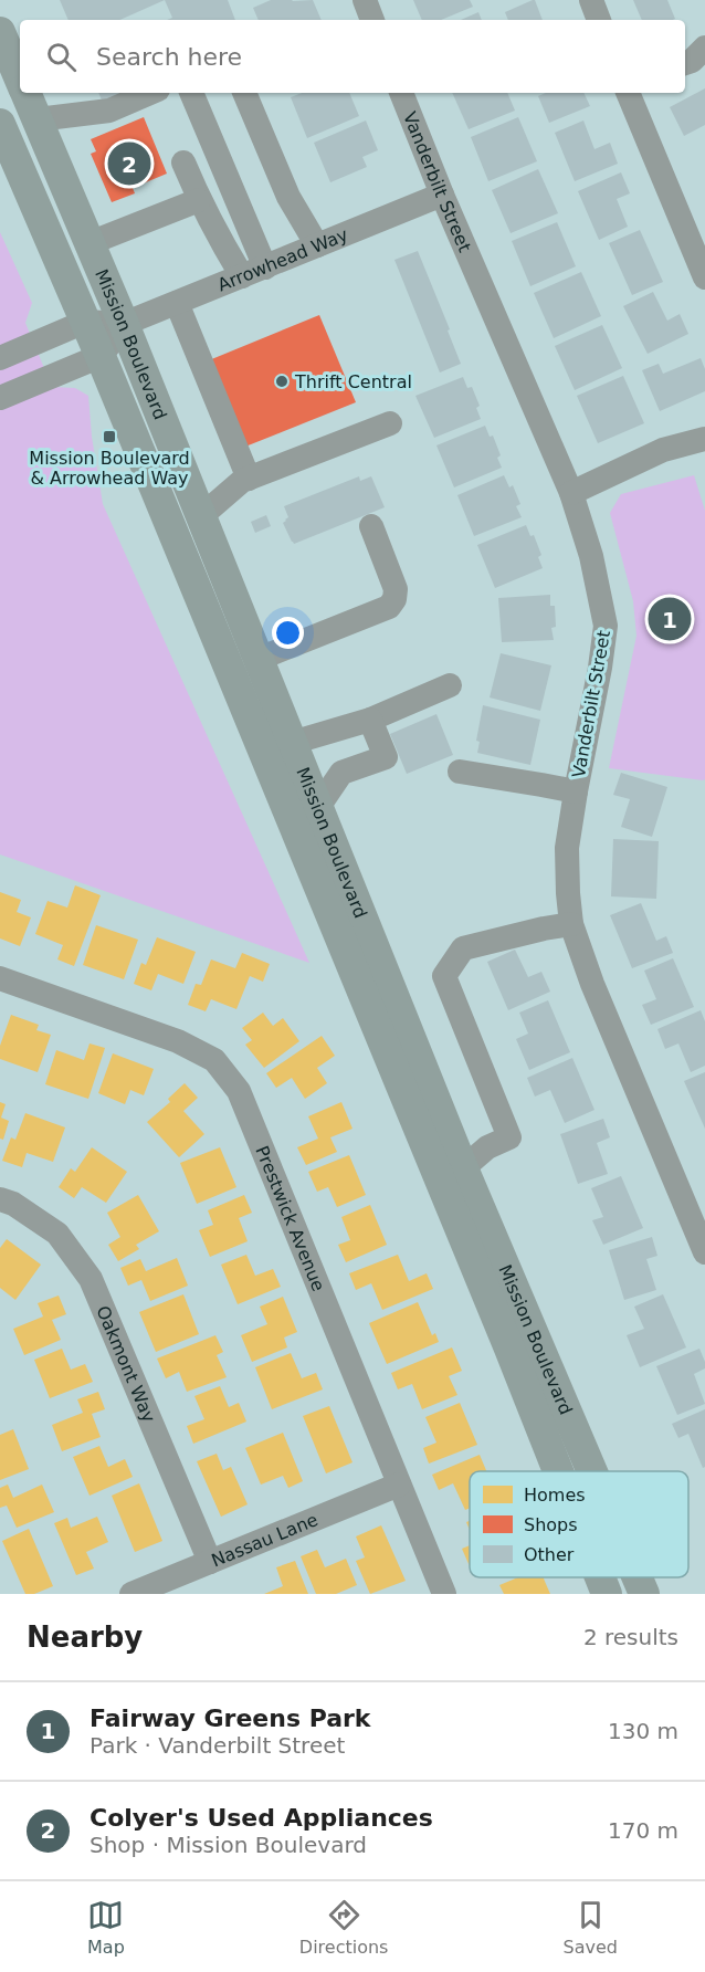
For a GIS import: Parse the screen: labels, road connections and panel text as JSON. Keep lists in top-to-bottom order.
{
  "streets": {
    "main road": ["Mission Boulevard"],
    "street": [
      "Vanderbilt Street",
      "Arrowhead Way",
      "Prestwick Avenue",
      "Oakmont Way",
      "Nassau Lane"
    ]
  },
  "crossings": [
    ["Vanderbilt Street", "Arrowhead Way"],
    ["Arrowhead Way", "Mission Boulevard"],
    ["Prestwick Avenue", "Nassau Lane"],
    ["Oakmont Way", "Nassau Lane"]
  ],
  "places": {
    "other": ["Thrift Central"],
    "transit": ["Mission Boulevard & Arrowhead Way"]
  },
  "legend": ["Homes", "Shops", "Other"],
  "page": {
    "search": "Search here",
    "pins": ["2", "1"],
    "heading": ["Nearby", "2 results"],
    "list": [
      {
        "mark": "1",
        "name": "Fairway Greens Park",
        "note": "Park · Vanderbilt Street",
        "value": "130 m"
      },
      {
        "mark": "2",
        "name": "Colyer's Used Appliances",
        "note": "Shop · Mission Boulevard",
        "value": "170 m"
      }
    ],
    "nav": ["Map", "Directions", "Saved"]
  }
}
